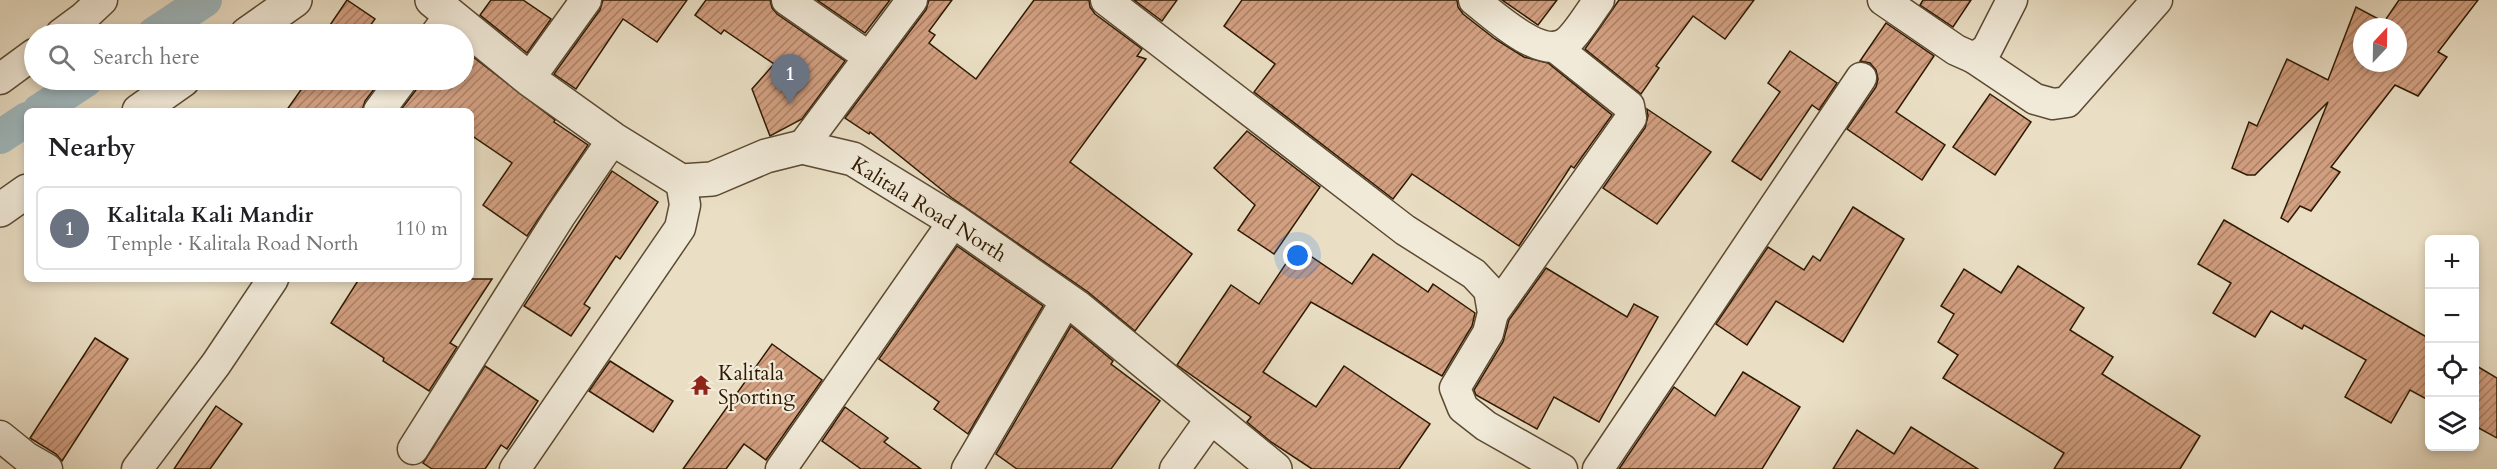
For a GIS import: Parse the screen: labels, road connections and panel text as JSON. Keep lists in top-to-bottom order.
{
  "streets": {
    "street": ["Kalitala Road North"]
  },
  "places": {
    "temple": ["Kalitala Sporting"]
  },
  "north": "top",
  "page": {
    "search": "Search here",
    "pins": "1",
    "heading": "Nearby",
    "list": [
      {
        "mark": "1",
        "name": "Kalitala Kali Mandir",
        "note": "Temple · Kalitala Road North",
        "value": "110 m"
      }
    ],
    "map_buttons": ["+", "−"]
  }
}
